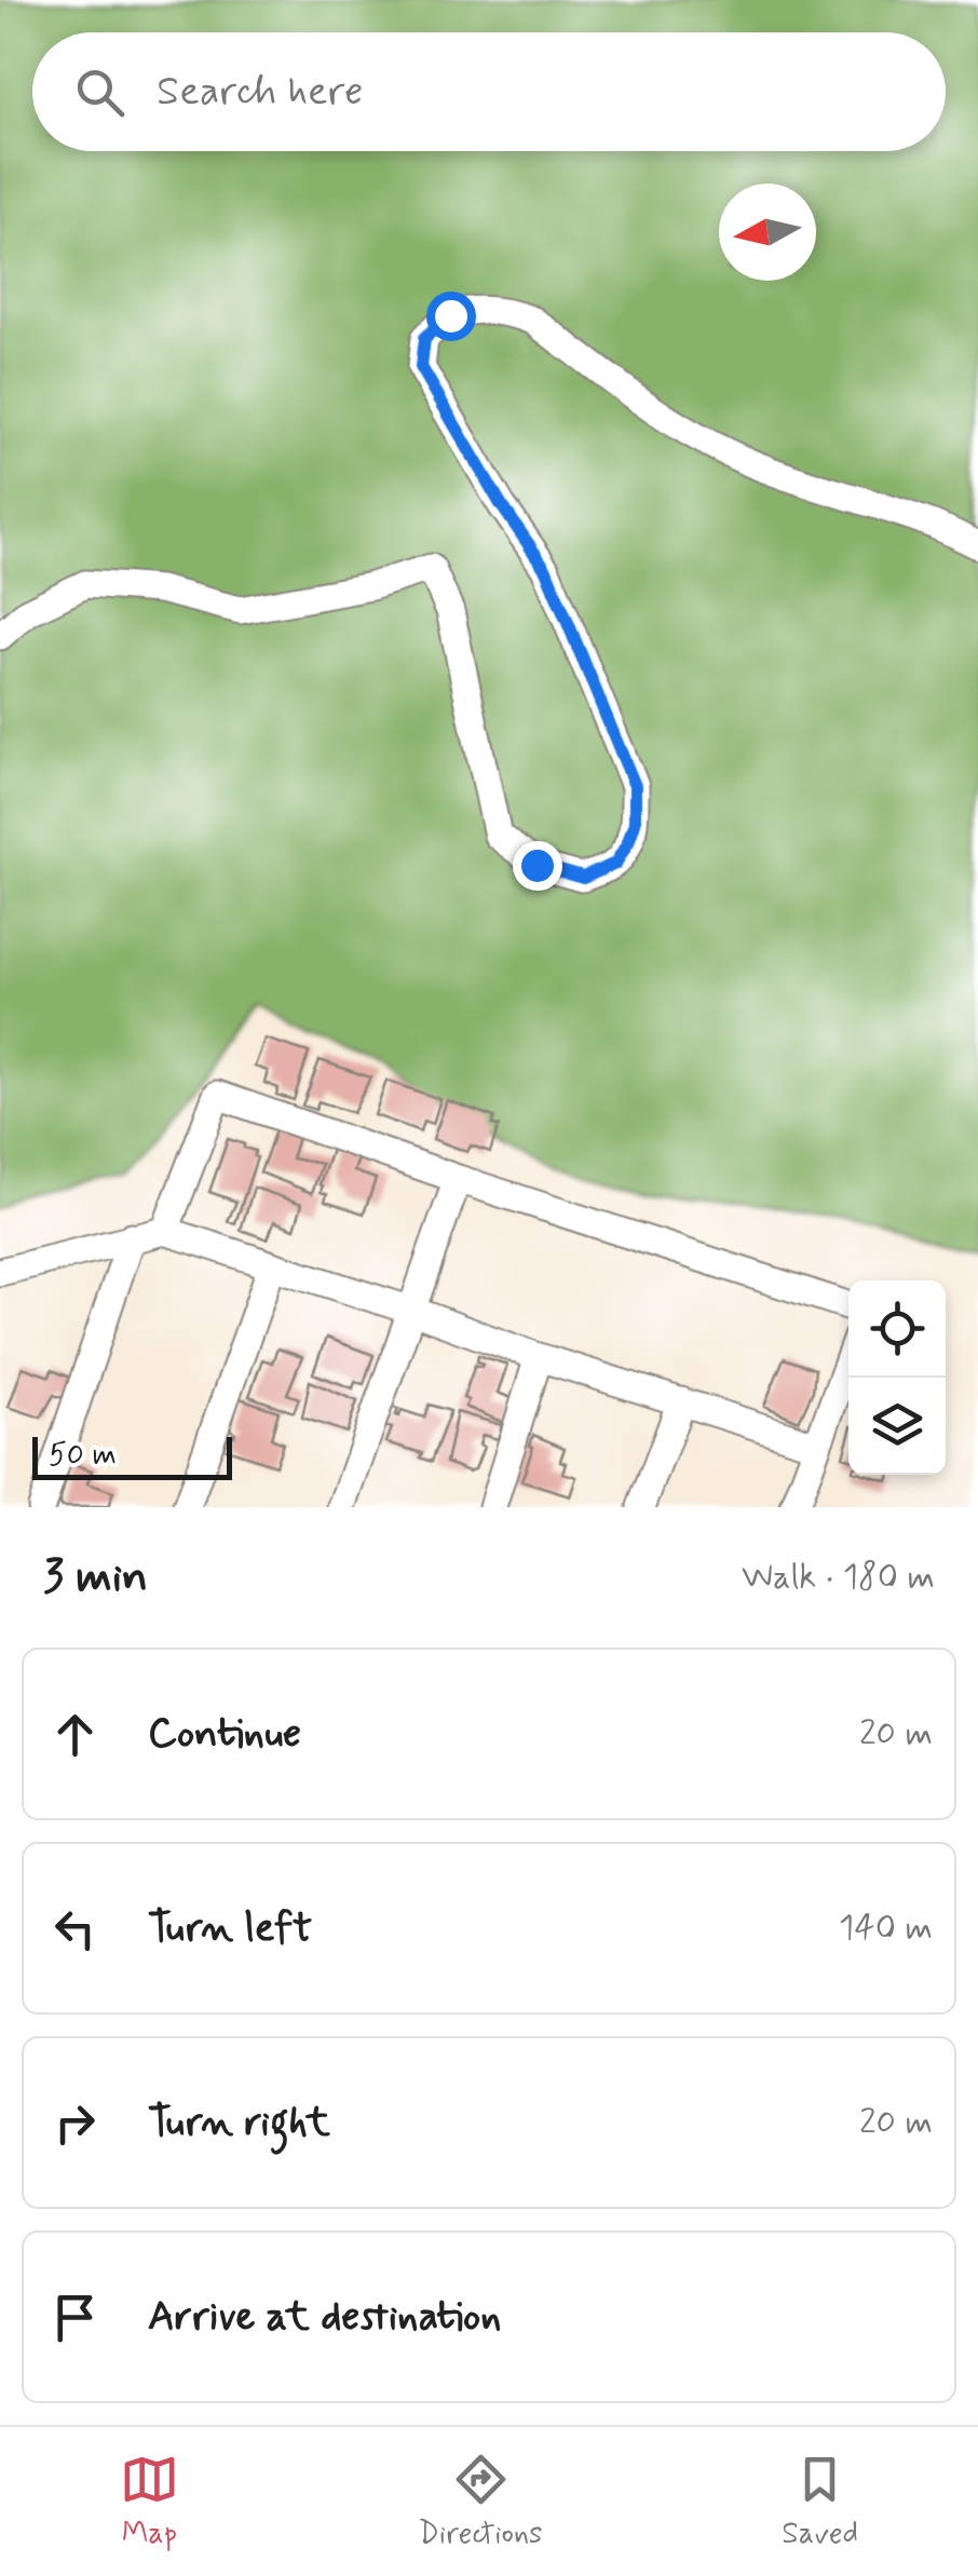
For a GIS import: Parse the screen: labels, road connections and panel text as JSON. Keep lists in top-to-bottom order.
{
  "scale_bar": "50 m",
  "north": "left",
  "page": {
    "search": "Search here",
    "scale": "50 m",
    "heading": ["3 min", "Walk · 180 m"],
    "list": [
      ["Continue", "20 m"],
      ["Turn left", "140 m"],
      ["Turn right", "20 m"],
      "Arrive at destination"
    ],
    "nav": ["Map", "Directions", "Saved"]
  }
}
